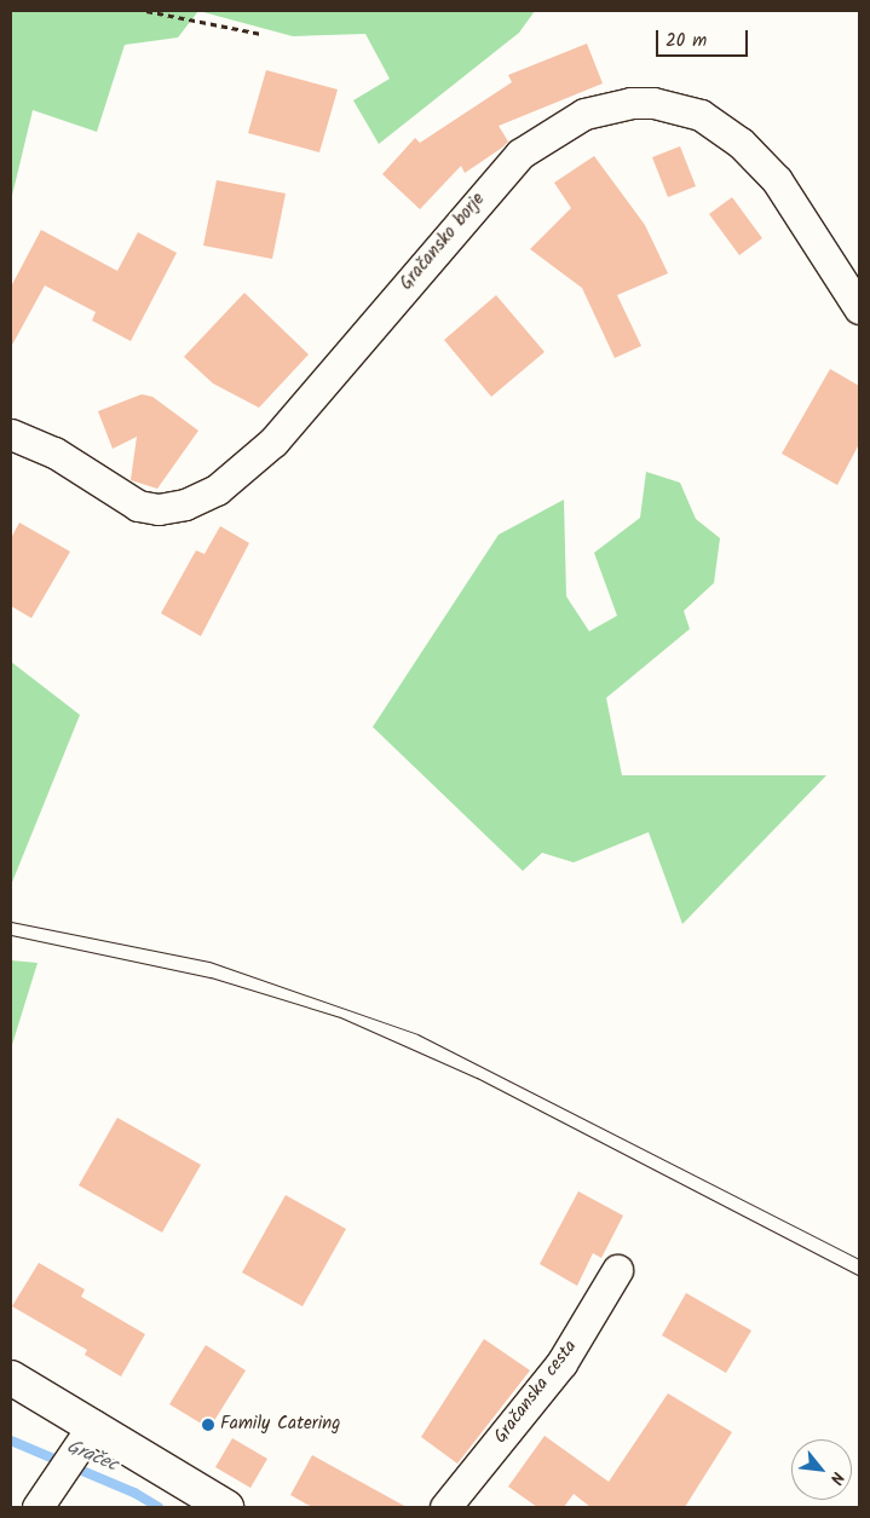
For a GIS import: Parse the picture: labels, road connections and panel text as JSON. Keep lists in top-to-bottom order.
{
  "streets": {
    "street": ["Gračansko borje", "Gračanska cesta"]
  },
  "water": ["Gračec"],
  "places": ["Family Catering"],
  "scale_bar": "20 m",
  "north": "bottom right"
}
